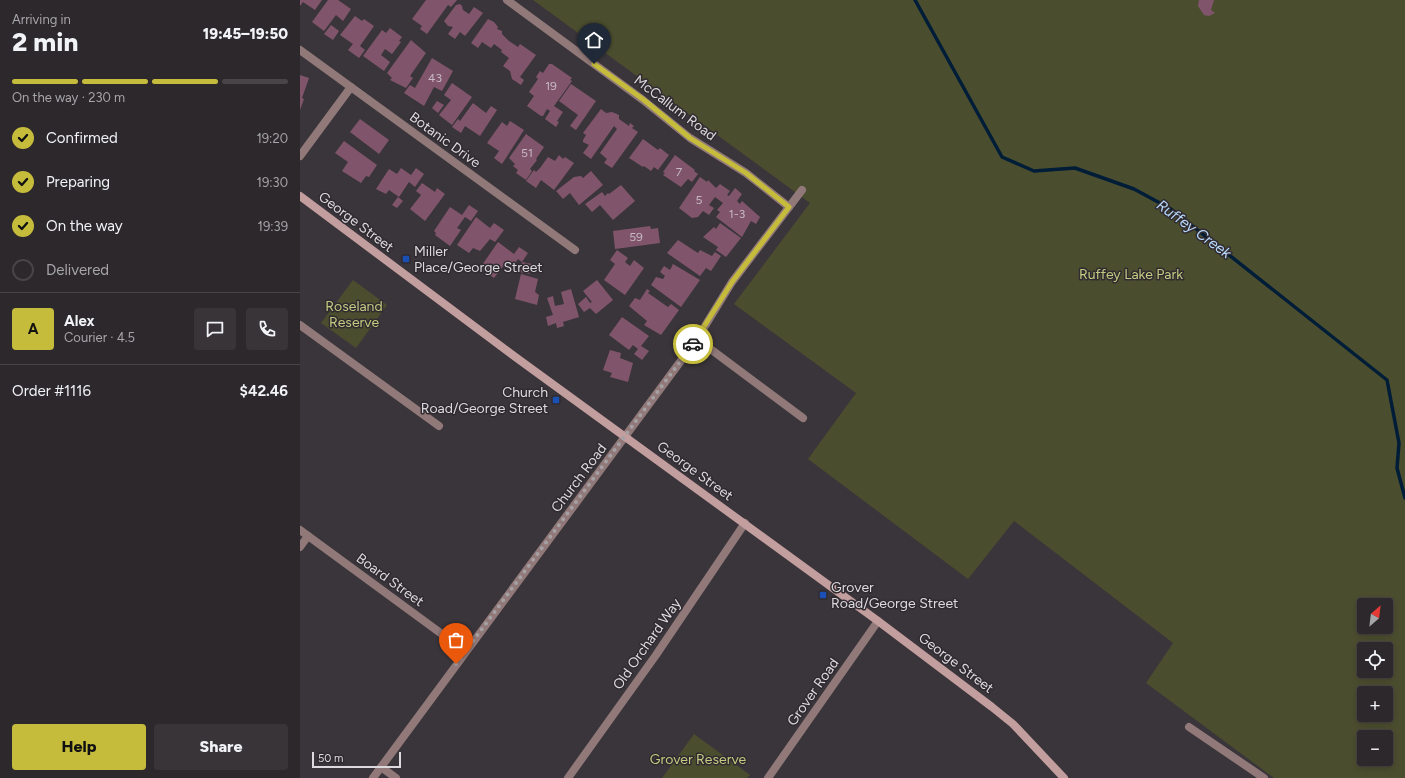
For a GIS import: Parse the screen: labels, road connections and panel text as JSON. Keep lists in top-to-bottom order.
{
  "streets": {
    "main road": ["George Street"],
    "street": [
      "McCallum Road",
      "Botanic Drive",
      "Church Road",
      "Board Street",
      "Old Orchard Way",
      "Grover Road"
    ]
  },
  "crossings": [
    ["McCallum Road", "Church Road"],
    ["George Street", "Church Road"],
    ["George Street", "Old Orchard Way"],
    ["George Street", "Grover Road"],
    ["Church Road", "Board Street"]
  ],
  "water": ["Ruffey Creek"],
  "parks": ["Ruffey Lake Park", "Roseland Reserve", "Grover Reserve"],
  "places": {
    "transit": ["Miller Place/George Street", "Church Road/George Street", "Grover Road/George Street"]
  },
  "house_numbers": [
    "43",
    "19",
    "51",
    "7",
    "5",
    "1-3",
    "59"
  ],
  "scale_bar": "50 m",
  "north": "top right",
  "page": {
    "heading": ["2 min", "Arriving in", "19:45–19:50"],
    "panel": [
      "Alex",
      "Courier · 4.5",
      "Order #1116",
      "$42.46"
    ],
    "bar": "On the way · 230 m",
    "list": [
      ["Confirmed", "19:20"],
      ["Preparing", "19:30"],
      ["On the way", "19:39"],
      "Delivered"
    ],
    "round": "A",
    "map_buttons": ["+", "−"],
    "buttons": ["Help", "Share"],
    "scale": "50 m"
  }
}
